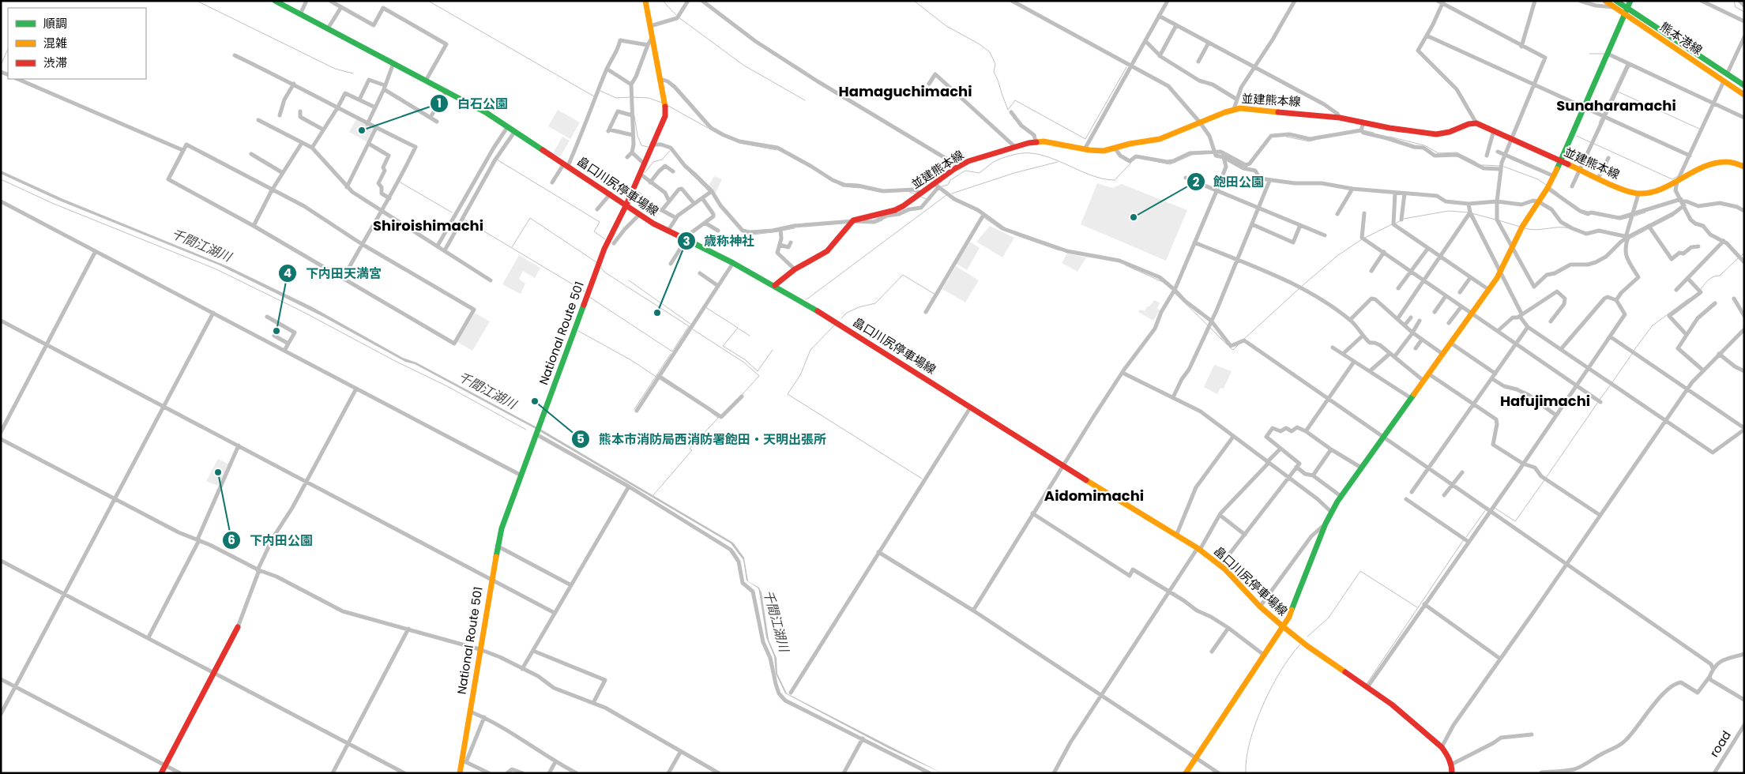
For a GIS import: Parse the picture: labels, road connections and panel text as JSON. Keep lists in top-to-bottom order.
{
  "streets": {
    "main road": [
      "熊本港線",
      "並建熊本線",
      "畠口川尻停車場線",
      "National Route 501"
    ],
    "street": ["road"]
  },
  "crossings": [
    ["並建熊本線", "畠口川尻停車場線"],
    ["畠口川尻停車場線", "National Route 501"]
  ],
  "districts": [
    "Hamaguchimachi",
    "Sunaharamachi",
    "Shiroishimachi",
    "Hafujimachi",
    "Aidomimachi"
  ],
  "water": ["千間江湖川"],
  "places": [
    "白石公園",
    "飽田公園",
    "歳称神社",
    "下内田天満宮",
    "熊本市消防局西消防署飽田・天明出張所",
    "下内田公園"
  ],
  "legend": ["順調", "混雑", "渋滞"]
}
